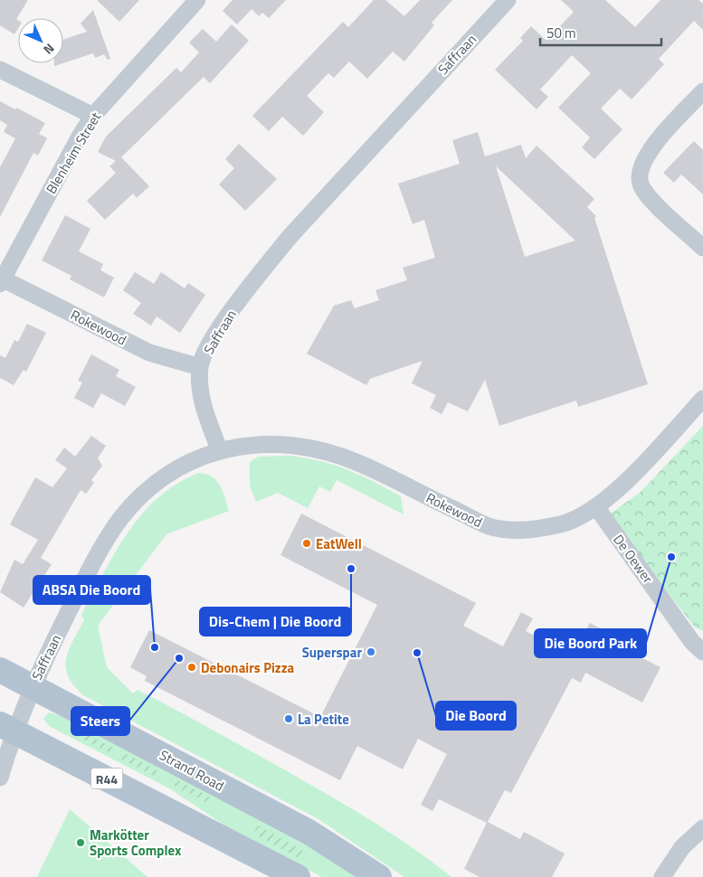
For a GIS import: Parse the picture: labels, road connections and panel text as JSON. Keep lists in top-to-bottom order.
{
  "streets": {
    "main road": ["Strand Road", "R44"],
    "street": [
      "Saffraan",
      "Blenheim Street",
      "Rokewood",
      "De Oewer"
    ]
  },
  "crossings": [
    ["Saffraan", "Rokewood"],
    ["Saffraan", "Strand Road"],
    ["Saffraan", "R44"],
    ["Blenheim Street", "Rokewood"],
    ["Rokewood", "De Oewer"]
  ],
  "places": [
    "EatWell",
    "Die Boord Park",
    "Dis-Chem | Die Boord",
    "ABSA Die Boord",
    "Superspar",
    "Die Boord",
    "Steers",
    "Debonairs Pizza",
    "La Petite",
    "Markötter Sports Complex"
  ],
  "scale_bar": "50 m",
  "north": "bottom right"
}
